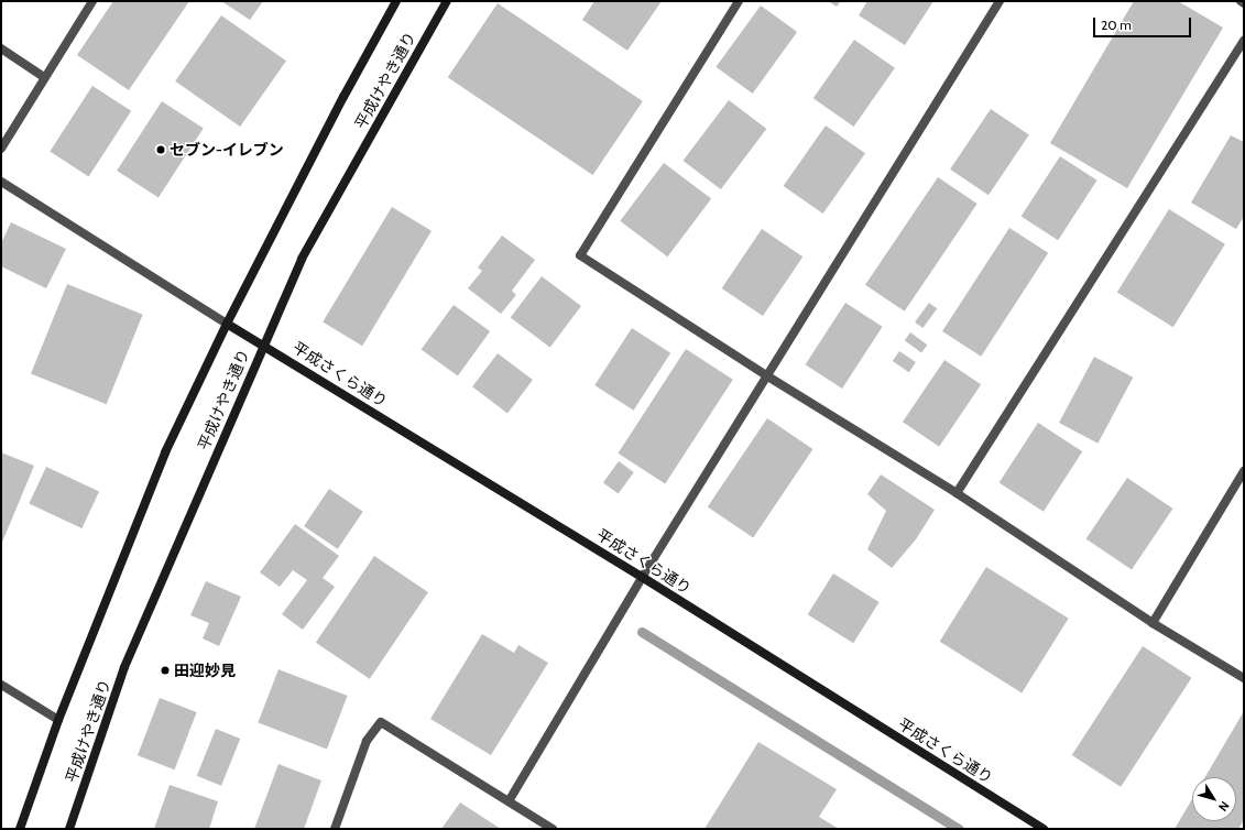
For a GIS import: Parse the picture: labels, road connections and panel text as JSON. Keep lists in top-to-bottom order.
{
  "streets": {
    "street": ["平成けやき通り", "平成さくら通り"]
  },
  "crossings": [
    ["平成けやき通り", "平成さくら通り"]
  ],
  "places": ["セブン-イレブン", "田迎妙見"],
  "scale_bar": "20 m",
  "north": "bottom right"
}
